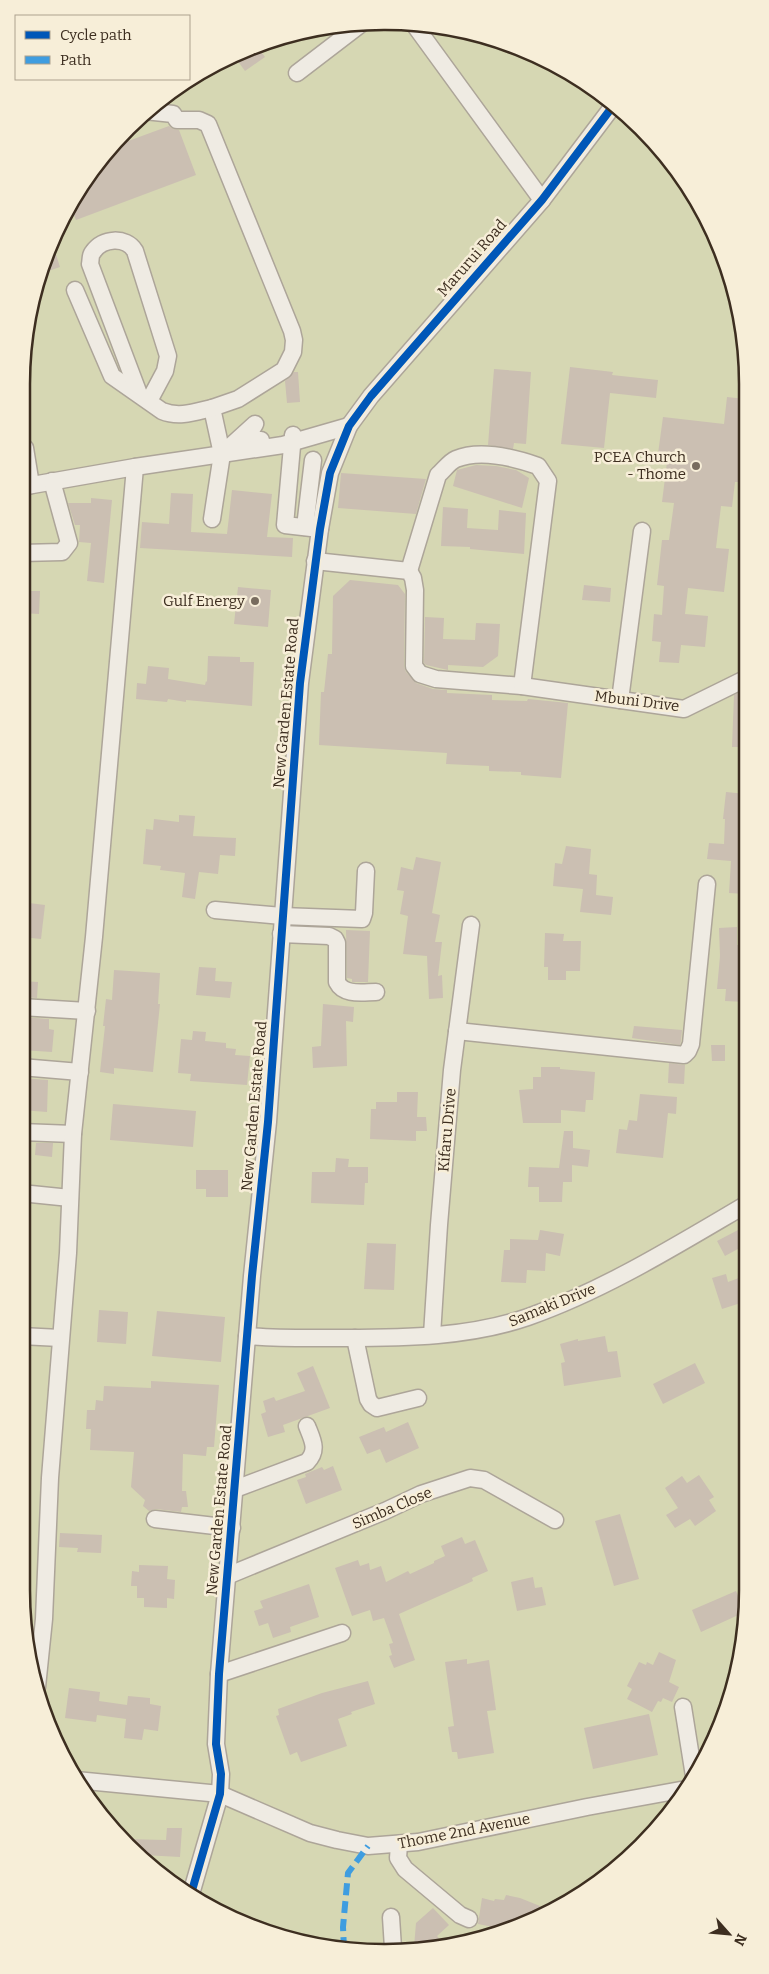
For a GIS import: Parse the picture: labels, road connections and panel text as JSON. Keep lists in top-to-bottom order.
{
  "streets": {
    "street": [
      "Marurui Road",
      "Mbuni Drive",
      "New Garden Estate Road",
      "Kifaru Drive",
      "Samaki Drive",
      "Simba Close",
      "Thome 2nd Avenue"
    ]
  },
  "crossings": [
    ["Marurui Road", "New Garden Estate Road"],
    ["New Garden Estate Road", "Samaki Drive"],
    ["New Garden Estate Road", "Simba Close"],
    ["New Garden Estate Road", "Thome 2nd Avenue"],
    ["Kifaru Drive", "Samaki Drive"]
  ],
  "places": ["PCEA Church - Thome", "Gulf Energy"],
  "legend": ["Cycle path", "Path"],
  "north": "bottom right"
}
